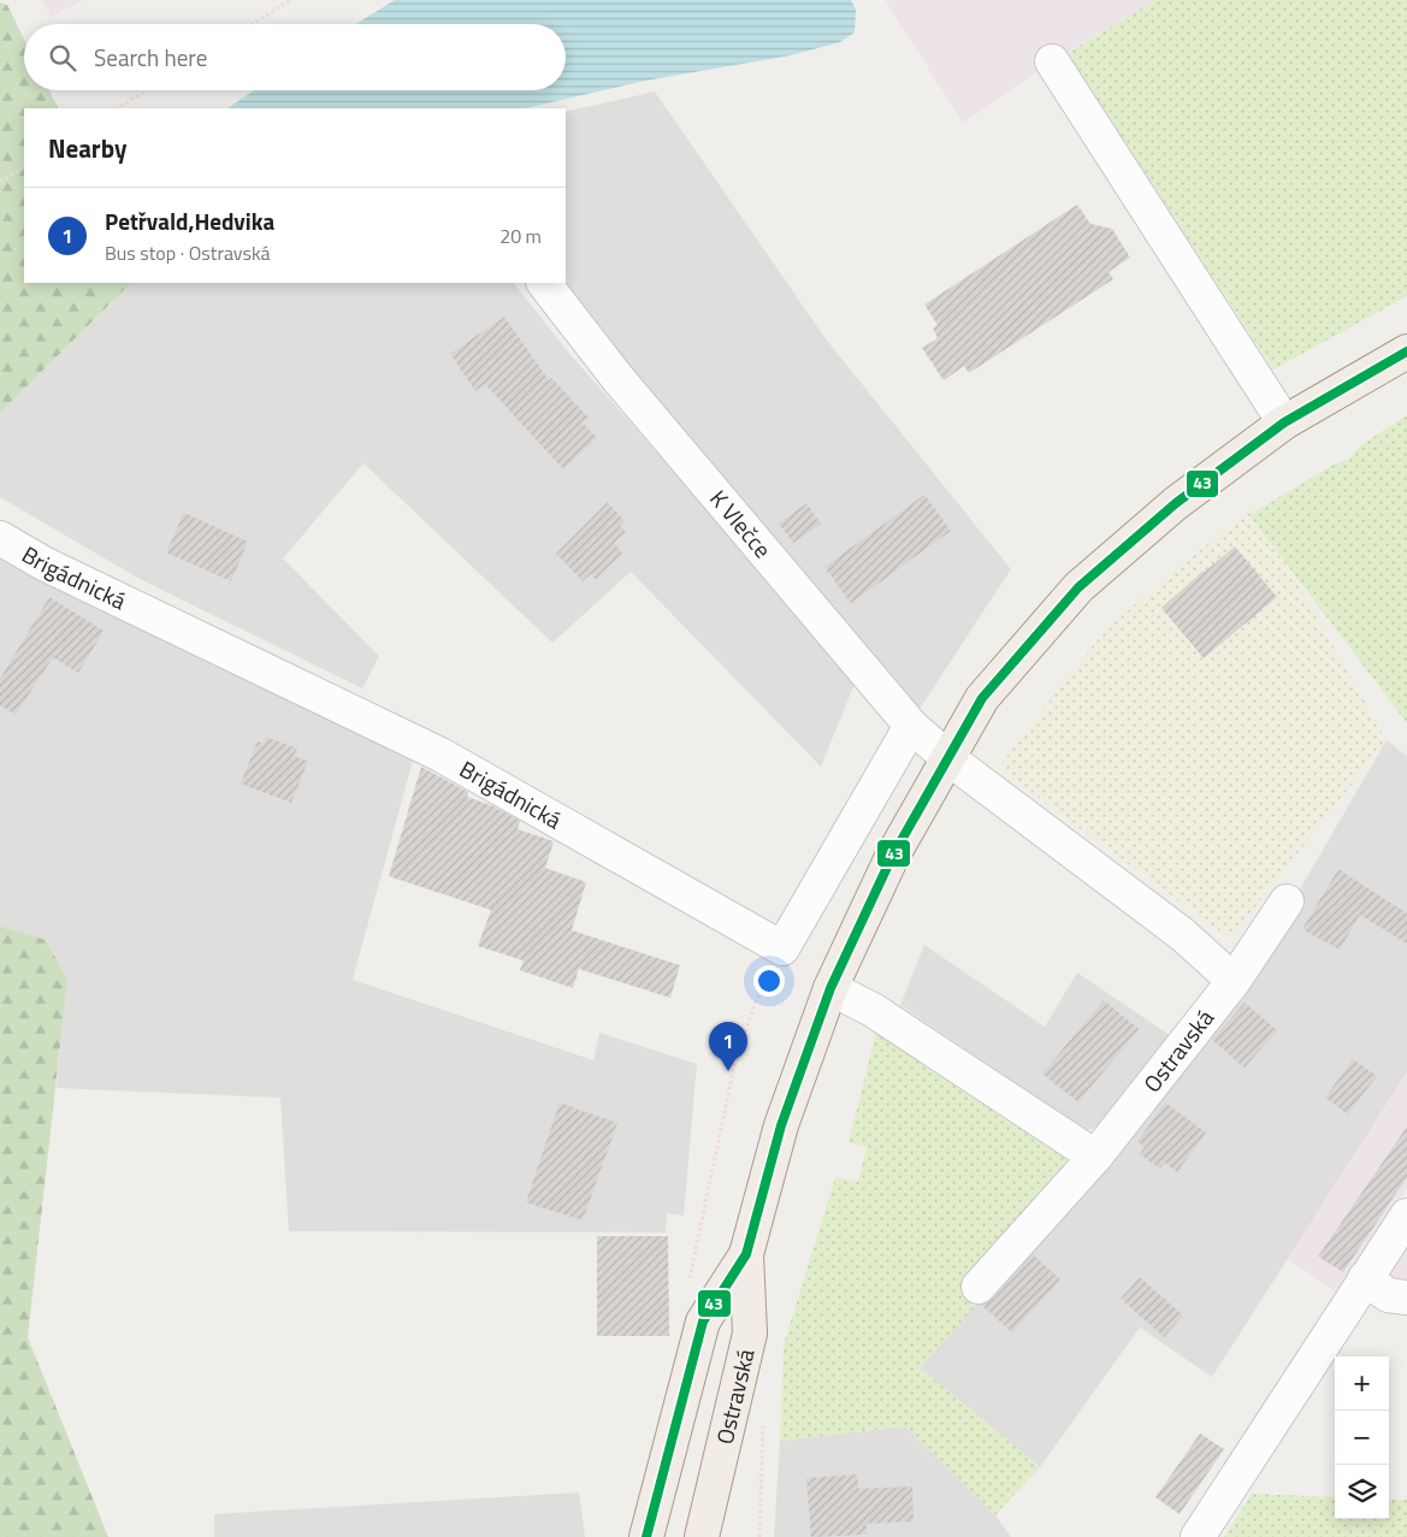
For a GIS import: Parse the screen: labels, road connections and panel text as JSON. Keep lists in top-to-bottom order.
{
  "streets": {
    "main road": ["Ostravská"],
    "street": ["K Vlečce", "Brigádnická"]
  },
  "crossings": [
    ["K Vlečce", "Brigádnická"],
    ["K Vlečce", "Ostravská"]
  ],
  "lines": ["transit line 43"],
  "page": {
    "search": "Search here",
    "heading": "Nearby",
    "list": [
      {
        "mark": "1",
        "name": "Petřvald,Hedvika",
        "note": "Bus stop · Ostravská",
        "value": "20 m"
      }
    ],
    "pins": "1",
    "map_buttons": ["+", "−"]
  }
}
